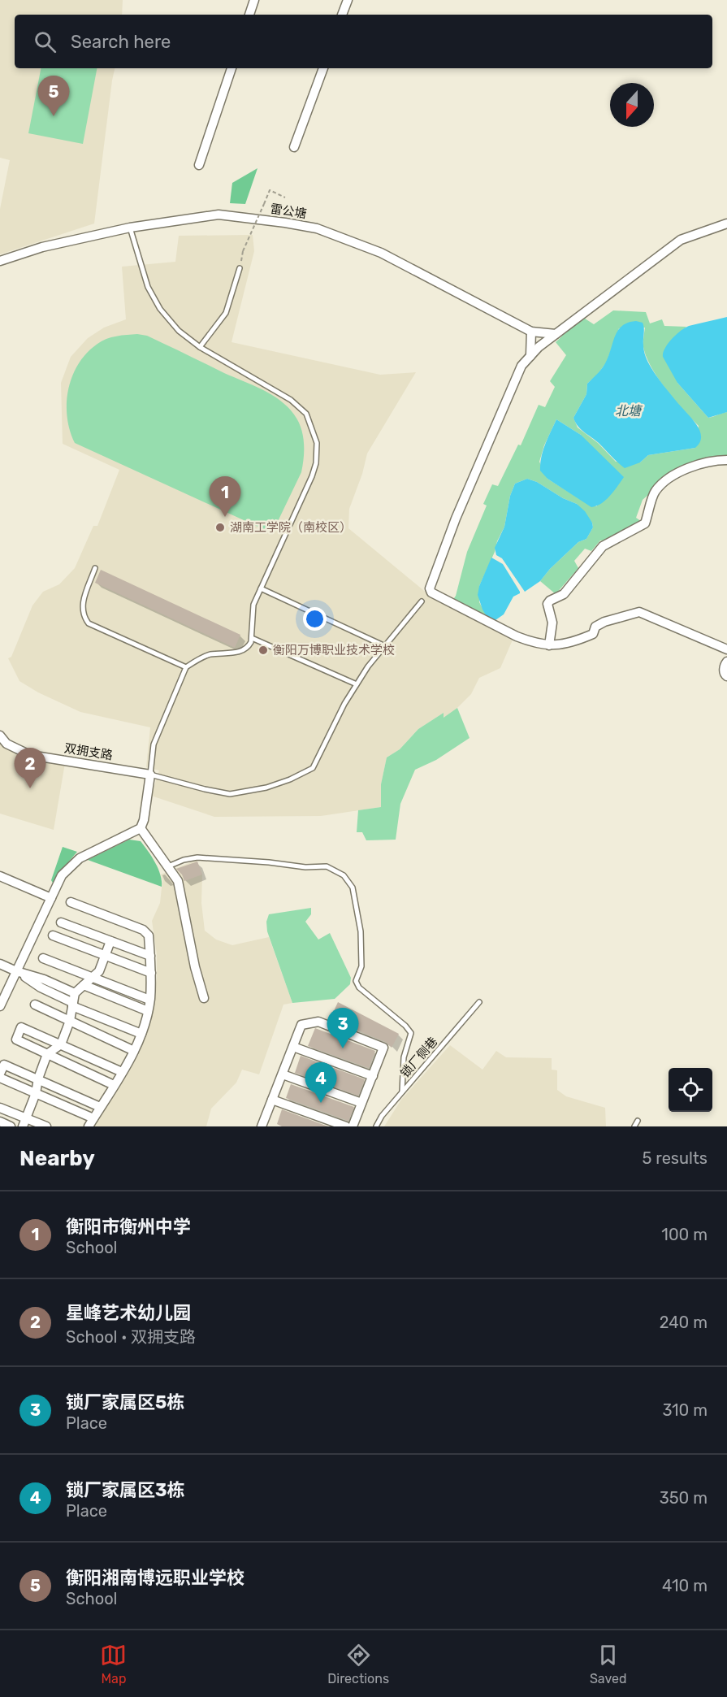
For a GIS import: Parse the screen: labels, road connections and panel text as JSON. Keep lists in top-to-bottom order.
{
  "streets": {
    "street": ["雷公塘", "双拥支路"],
    "lane": ["锁厂侧巷"]
  },
  "water": ["北塘"],
  "places": ["湖南工学院（南校区）", "衡阳万博职业技术学校"],
  "north": "bottom",
  "page": {
    "search": "Search here",
    "pins": [
      "5",
      "1",
      "2",
      "3",
      "4"
    ],
    "heading": ["Nearby", "5 results"],
    "list": [
      {
        "mark": "1",
        "name": "衡阳市衡州中学",
        "note": "School",
        "value": "100 m"
      },
      {
        "mark": "2",
        "name": "星峰艺术幼儿园",
        "note": "School · 双拥支路",
        "value": "240 m"
      },
      {
        "mark": "3",
        "name": "锁厂家属区5栋",
        "note": "Place",
        "value": "310 m"
      },
      {
        "mark": "4",
        "name": "锁厂家属区3栋",
        "note": "Place",
        "value": "350 m"
      },
      {
        "mark": "5",
        "name": "衡阳湘南博远职业学校",
        "note": "School",
        "value": "410 m"
      }
    ],
    "nav": ["Map", "Directions", "Saved"]
  }
}
